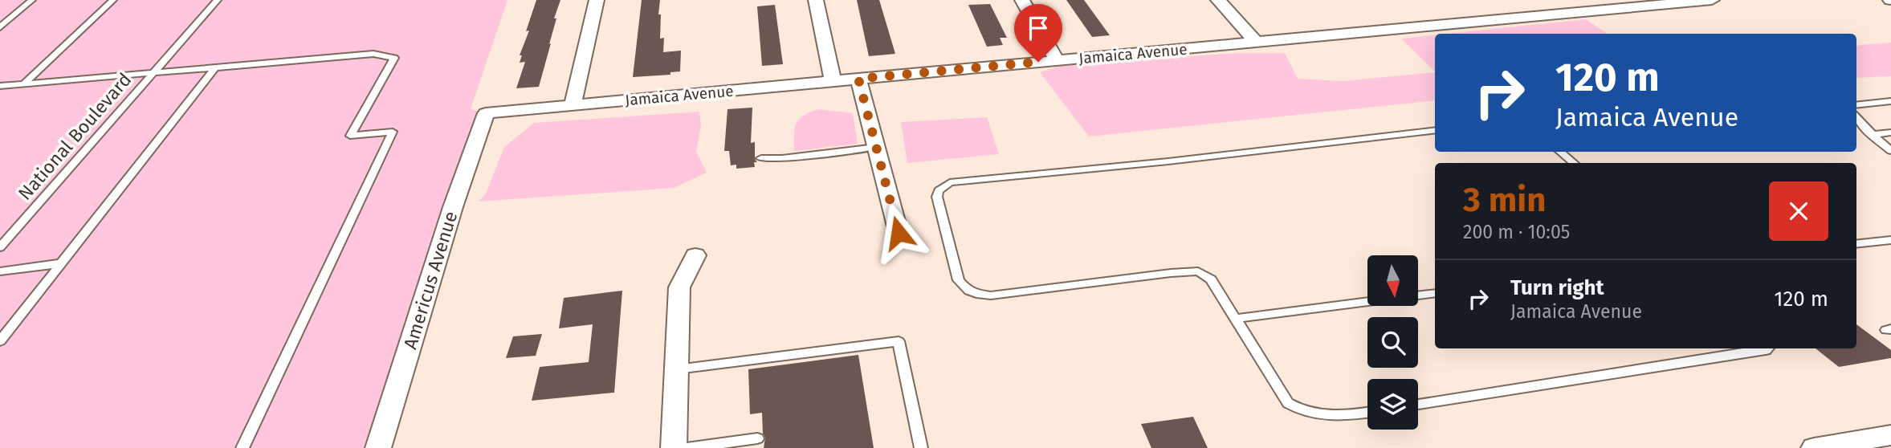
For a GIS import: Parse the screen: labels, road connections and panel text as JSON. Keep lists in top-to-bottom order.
{
  "streets": {
    "street": ["Jamaica Avenue", "Americus Avenue"],
    "lane": ["National Boulevard"]
  },
  "crossings": [
    ["Jamaica Avenue", "Americus Avenue"]
  ],
  "north": "bottom",
  "page": {
    "turn": ["120 m", "Jamaica Avenue"],
    "heading": ["3 min", "200 m · 10:05"],
    "list": [
      {
        "name": "Turn right",
        "note": "Jamaica Avenue",
        "value": "120 m"
      }
    ]
  }
}
